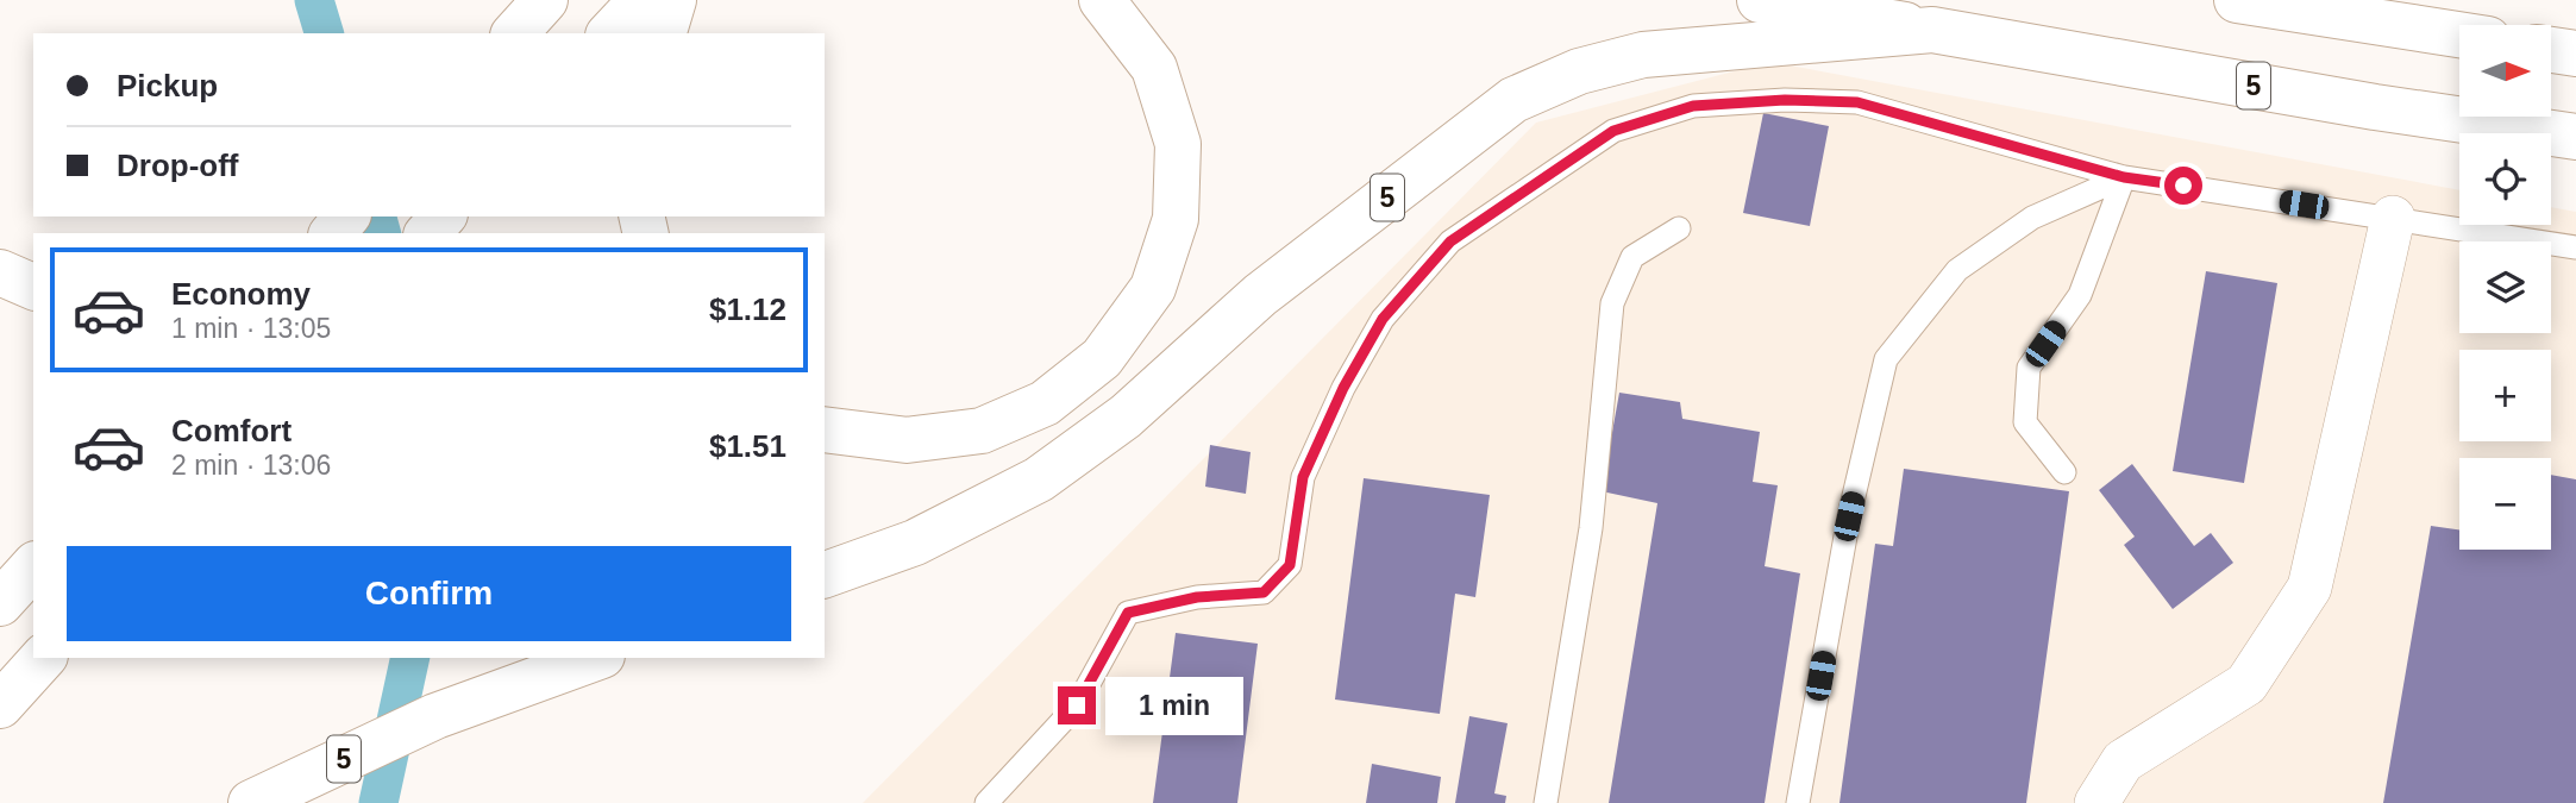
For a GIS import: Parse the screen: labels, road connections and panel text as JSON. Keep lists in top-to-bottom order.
{
  "streets": {
    "main road": ["5"]
  },
  "north": "right",
  "page": {
    "map_buttons": ["+", "−"],
    "banner": ["Pickup", "Drop-off"],
    "list": [
      {
        "name": "Economy",
        "note": "1 min · 13:05",
        "value": "$1.12"
      },
      {
        "name": "Comfort",
        "note": "2 min · 13:06",
        "value": "$1.51"
      }
    ],
    "buttons": "Confirm",
    "bubble": "1 min"
  }
}
